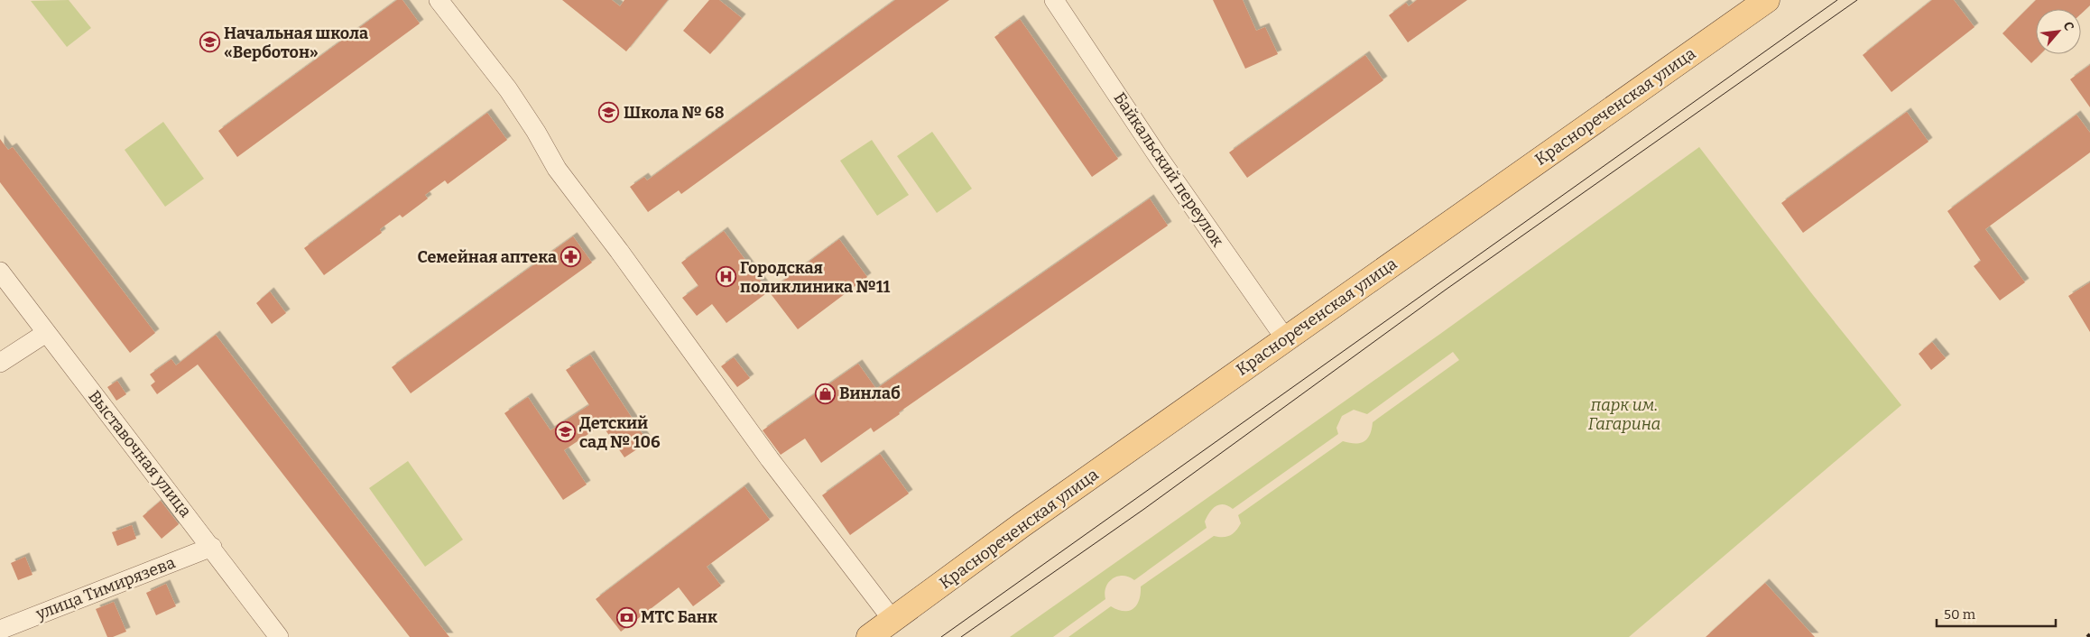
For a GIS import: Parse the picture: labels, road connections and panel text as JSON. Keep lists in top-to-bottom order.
{
  "streets": {
    "main road": ["Краснореченская улица"],
    "street": ["Байкальский переулок", "Выставочная улица", "улица Тимирязева"]
  },
  "crossings": [
    ["Краснореченская улица", "Байкальский переулок"],
    ["Выставочная улица", "улица Тимирязева"]
  ],
  "parks": ["парк им. Гагарина"],
  "places": {
    "school or university": ["Начальная школа «Верботон»", "Школа № 68", "Детский сад № 106"],
    "pharmacy": ["Семейная аптека"],
    "hospital": ["Городская поликлиника №11"],
    "shop": ["Винлаб"],
    "bank": ["МТС Банк"]
  },
  "scale_bar": "50 m",
  "north": "top right"
}
